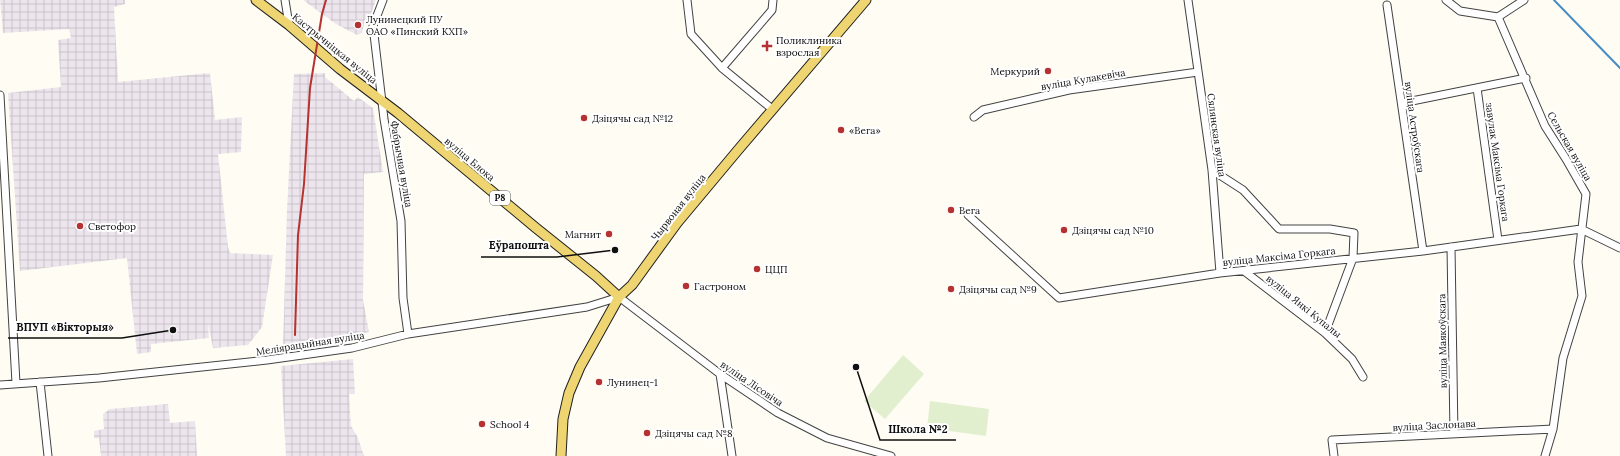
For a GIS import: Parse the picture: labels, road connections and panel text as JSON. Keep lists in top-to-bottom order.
{
  "streets": {
    "main road": [
      "Кастрычніцкая вуліца",
      "вуліца Блока",
      "Р8",
      "Чырвоная вуліца"
    ],
    "street": [
      "вуліца Кулакевіча",
      "вуліца Астроўскага",
      "Сялянская вуліца",
      "Сельская вуліца",
      "завулак Максіма Горкага",
      "Фабрычная вуліца",
      "вуліца Максіма Горкага",
      "вуліца Янкі Купалы",
      "вуліца Маякоўскага",
      "Меліярацыйная вуліца",
      "вуліца Лісовіча",
      "вуліца Заслонава"
    ]
  },
  "crossings": [
    ["Кастрычніцкая вуліца", "вуліца Блока"],
    ["Кастрычніцкая вуліца", "Фабрычная вуліца"],
    ["вуліца Кулакевіча", "Сялянская вуліца"],
    ["вуліца Астроўскага", "вуліца Максіма Горкага"],
    ["Сялянская вуліца", "вуліца Максіма Горкага"],
    ["Сельская вуліца", "вуліца Максіма Горкага"],
    ["Сельская вуліца", "вуліца Заслонава"],
    ["вуліца Блока", "Фабрычная вуліца"],
    ["вуліца Блока", "Чырвоная вуліца"],
    ["вуліца Блока", "Меліярацыйная вуліца"],
    ["вуліца Блока", "вуліца Лісовіча"],
    ["завулак Максіма Горкага", "вуліца Максіма Горкага"],
    ["Фабрычная вуліца", "Меліярацыйная вуліца"],
    ["Чырвоная вуліца", "Меліярацыйная вуліца"],
    ["Чырвоная вуліца", "вуліца Лісовіча"],
    ["вуліца Максіма Горкага", "вуліца Янкі Купалы"],
    ["вуліца Максіма Горкага", "вуліца Маякоўскага"],
    ["вуліца Маякоўскага", "вуліца Заслонава"],
    ["Меліярацыйная вуліца", "вуліца Лісовіча"]
  ],
  "places": {
    "other": [
      "Лунинецкий ПУ ОАО «Пинский КХП»",
      "Меркурий",
      "Дзіцячы сад №12",
      "«Вега»",
      "Вега",
      "Светофор",
      "Дзіцячы сад №10",
      "Магнит",
      "Еўрапошта",
      "ЦЦП",
      "Гастроном",
      "Дзіцячы сад №9",
      "ВПУП «Вікторыя»",
      "Школа №2",
      "Лунинец-1",
      "School 4",
      "Дзіцячы сад №8"
    ],
    "health": ["Поликлиника взрослая"]
  }
}
